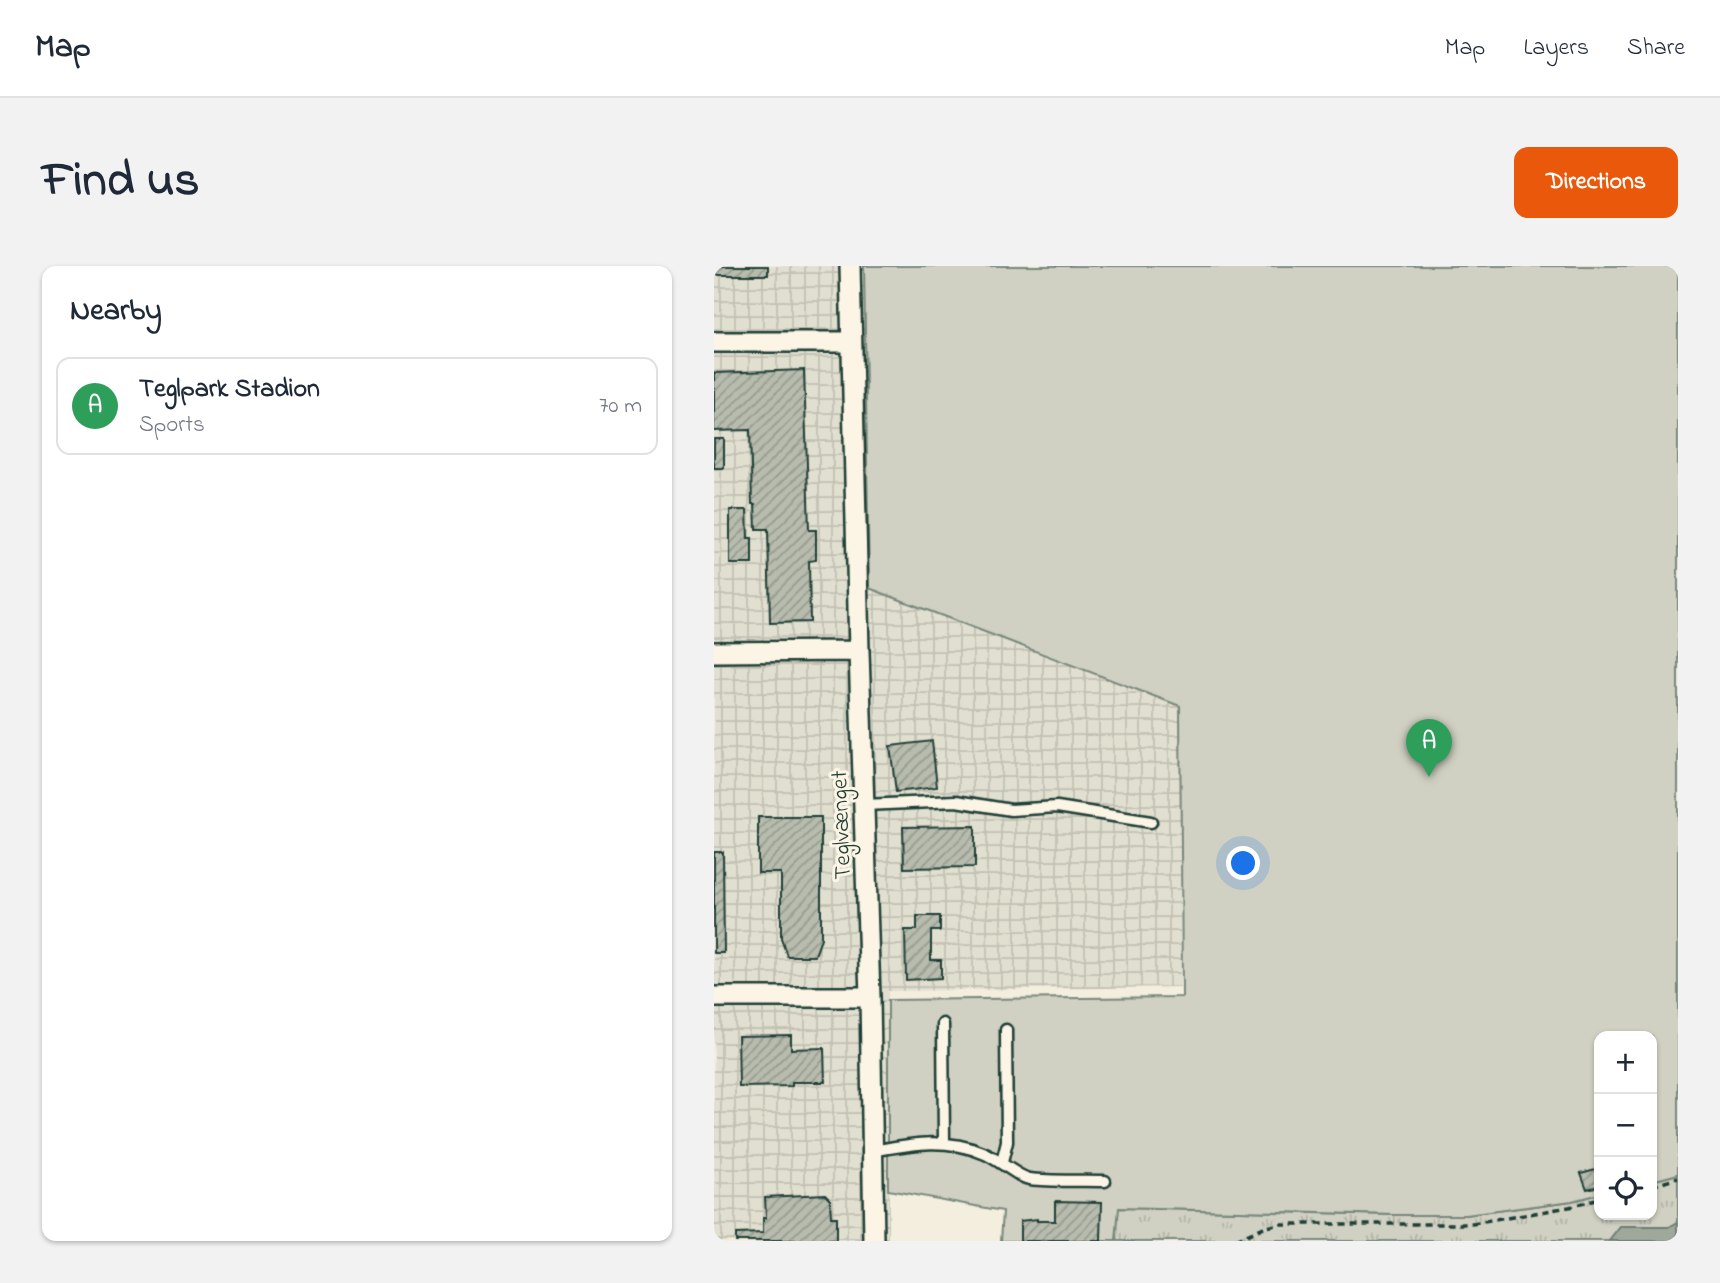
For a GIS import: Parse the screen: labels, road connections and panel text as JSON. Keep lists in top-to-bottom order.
{
  "streets": {
    "street": ["Teglvænget"]
  },
  "page": {
    "header": "Map",
    "nav": ["Map", "Layers", "Share"],
    "title": "Find us",
    "buttons": "Directions",
    "heading": "Nearby",
    "list": [
      {
        "mark": "A",
        "name": "Teglpark Stadion",
        "note": "Sports",
        "value": "70 m"
      }
    ],
    "pins": "A",
    "map_buttons": ["+", "−"]
  }
}
